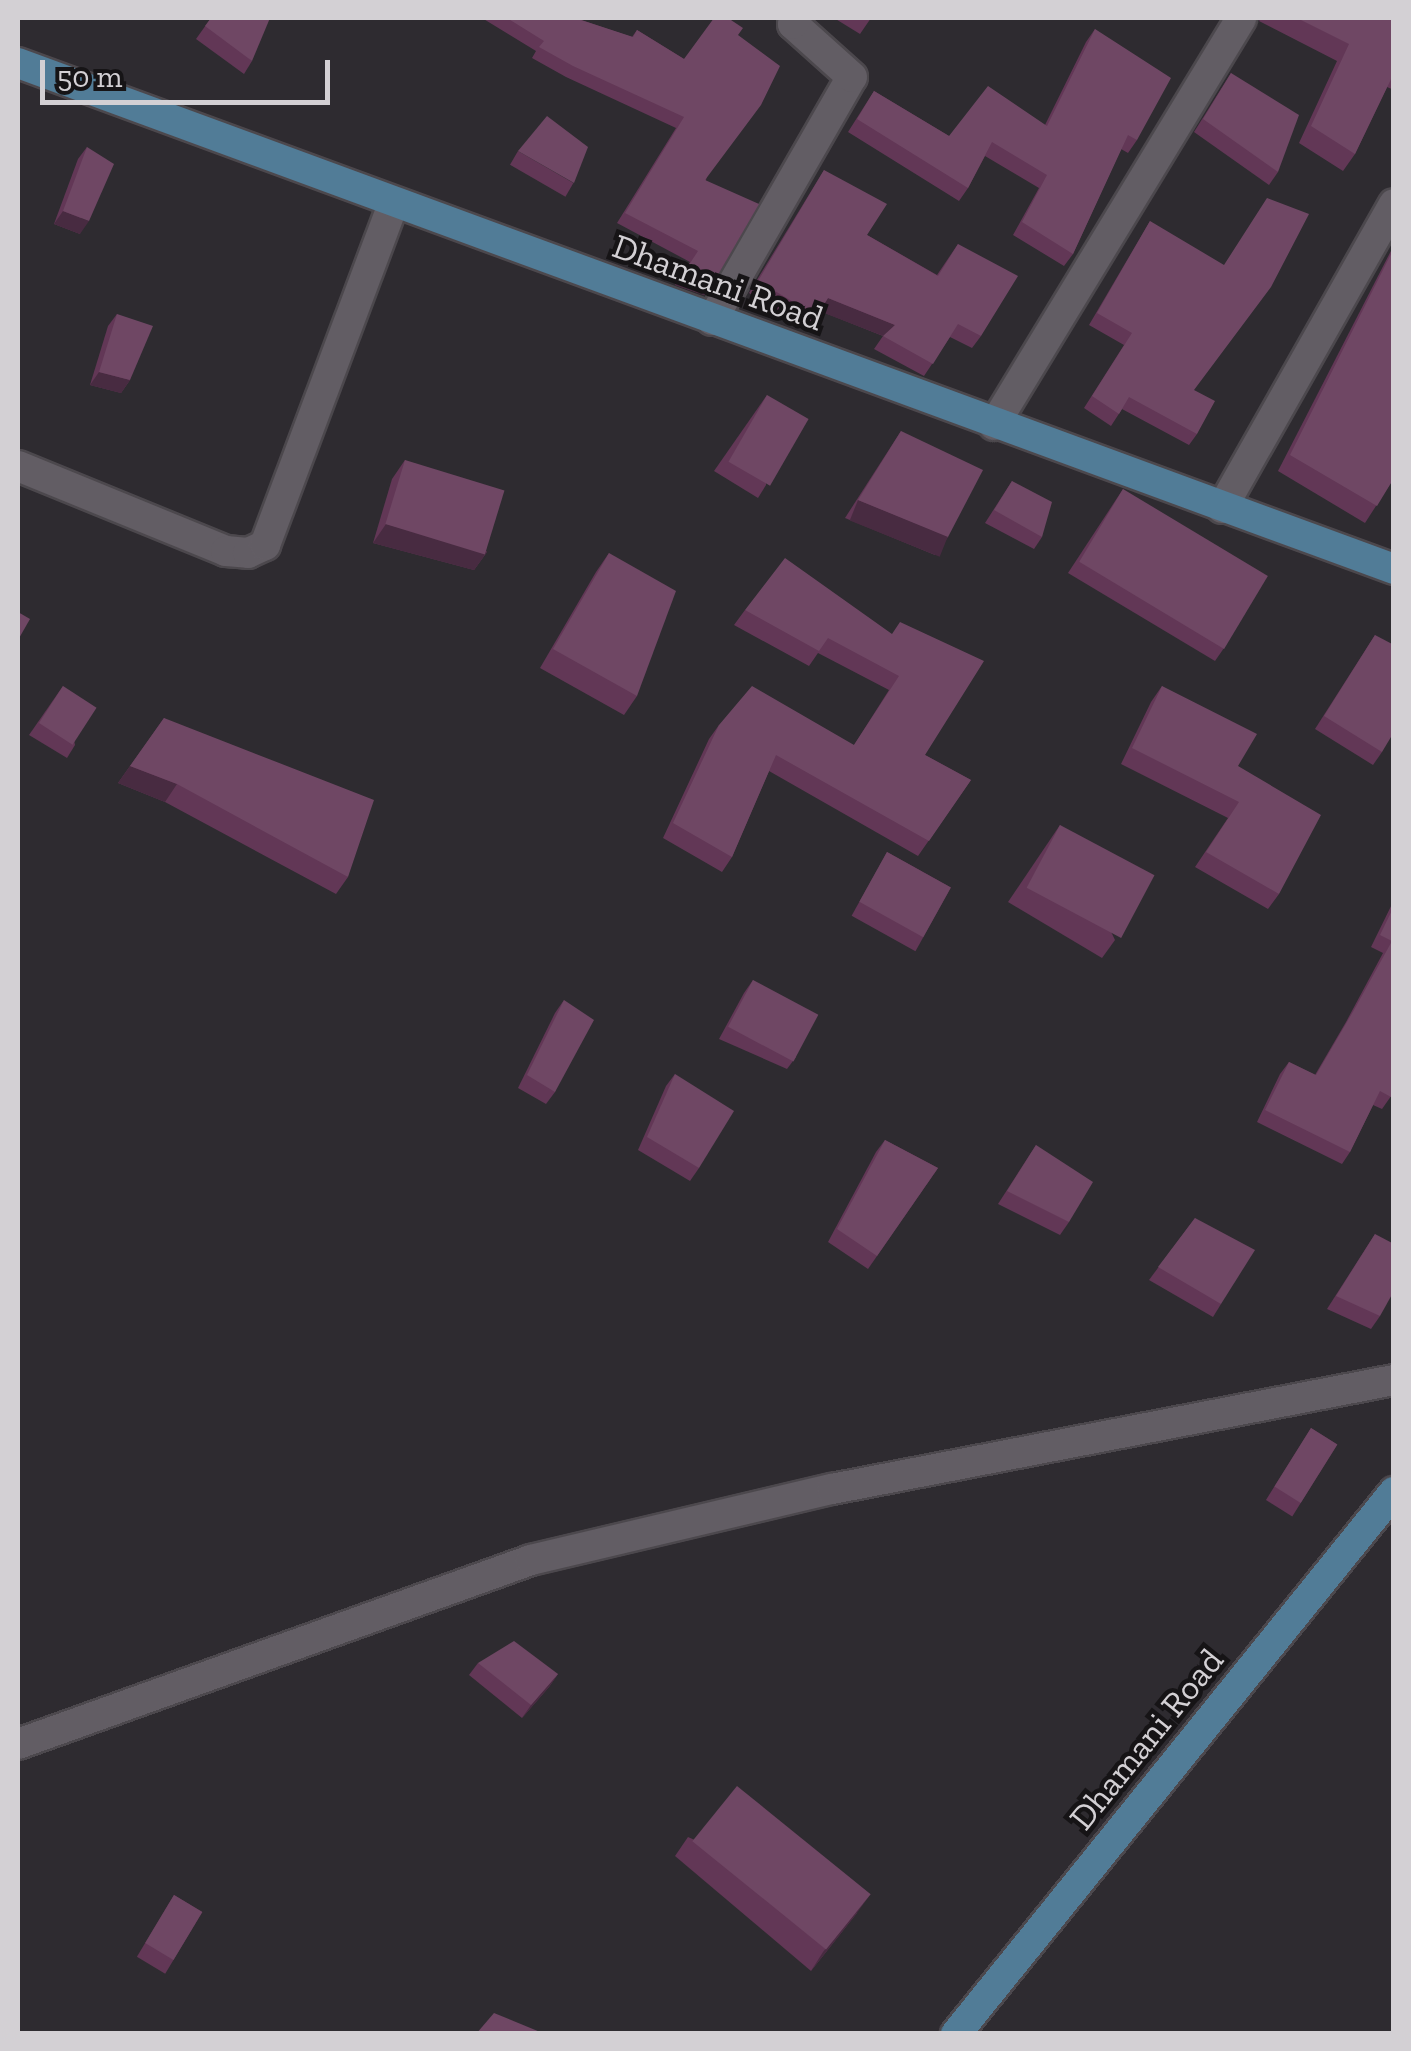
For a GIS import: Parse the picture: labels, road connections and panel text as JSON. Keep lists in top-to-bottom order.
{
  "streets": {
    "main road": ["Dhamani Road"]
  },
  "scale_bar": "50 m"
}
